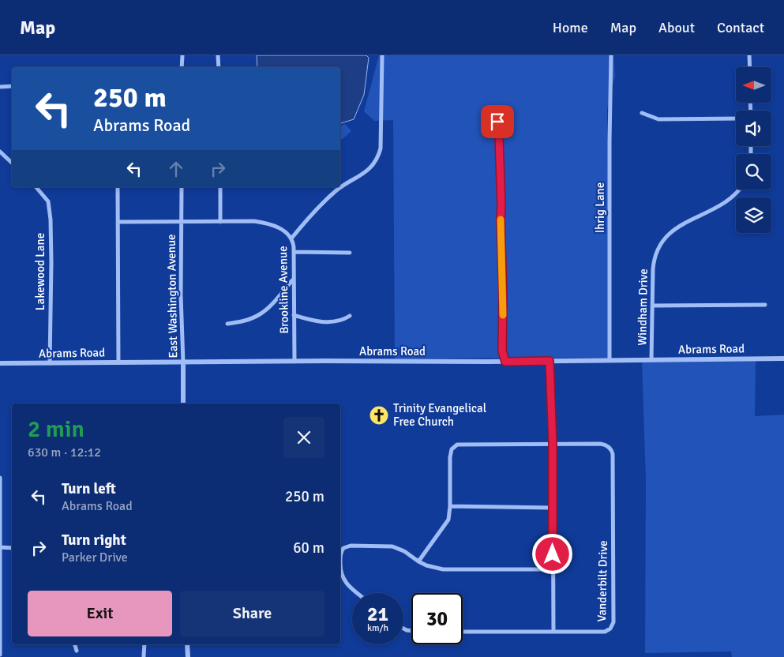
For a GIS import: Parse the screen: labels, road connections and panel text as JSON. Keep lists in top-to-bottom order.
{
  "streets": {
    "street": [
      "Ihrig Lane",
      "Lakewood Lane",
      "Brookline Avenue",
      "East Washington Avenue",
      "Windham Drive",
      "Abrams Road",
      "Vanderbilt Drive"
    ]
  },
  "crossings": [
    ["Ihrig Lane", "Abrams Road"],
    ["Lakewood Lane", "Abrams Road"],
    ["Brookline Avenue", "East Washington Avenue"],
    ["Brookline Avenue", "Abrams Road"],
    ["East Washington Avenue", "Abrams Road"],
    ["Windham Drive", "Abrams Road"]
  ],
  "places": {
    "church": ["Trinity Evangelical Free Church"]
  },
  "north": "left",
  "page": {
    "header": "Map",
    "nav": [
      "Home",
      "Map",
      "About",
      "Contact"
    ],
    "turn": ["250 m", "Abrams Road"],
    "heading": ["2 min", "630 m · 12:12"],
    "list": [
      {
        "name": "Turn left",
        "note": "Abrams Road",
        "value": "250 m"
      },
      {
        "name": "Turn right",
        "note": "Parker Drive",
        "value": "60 m"
      }
    ],
    "buttons": ["Exit", "Share"],
    "speed": "21 km/h",
    "limit": "30"
  }
}
